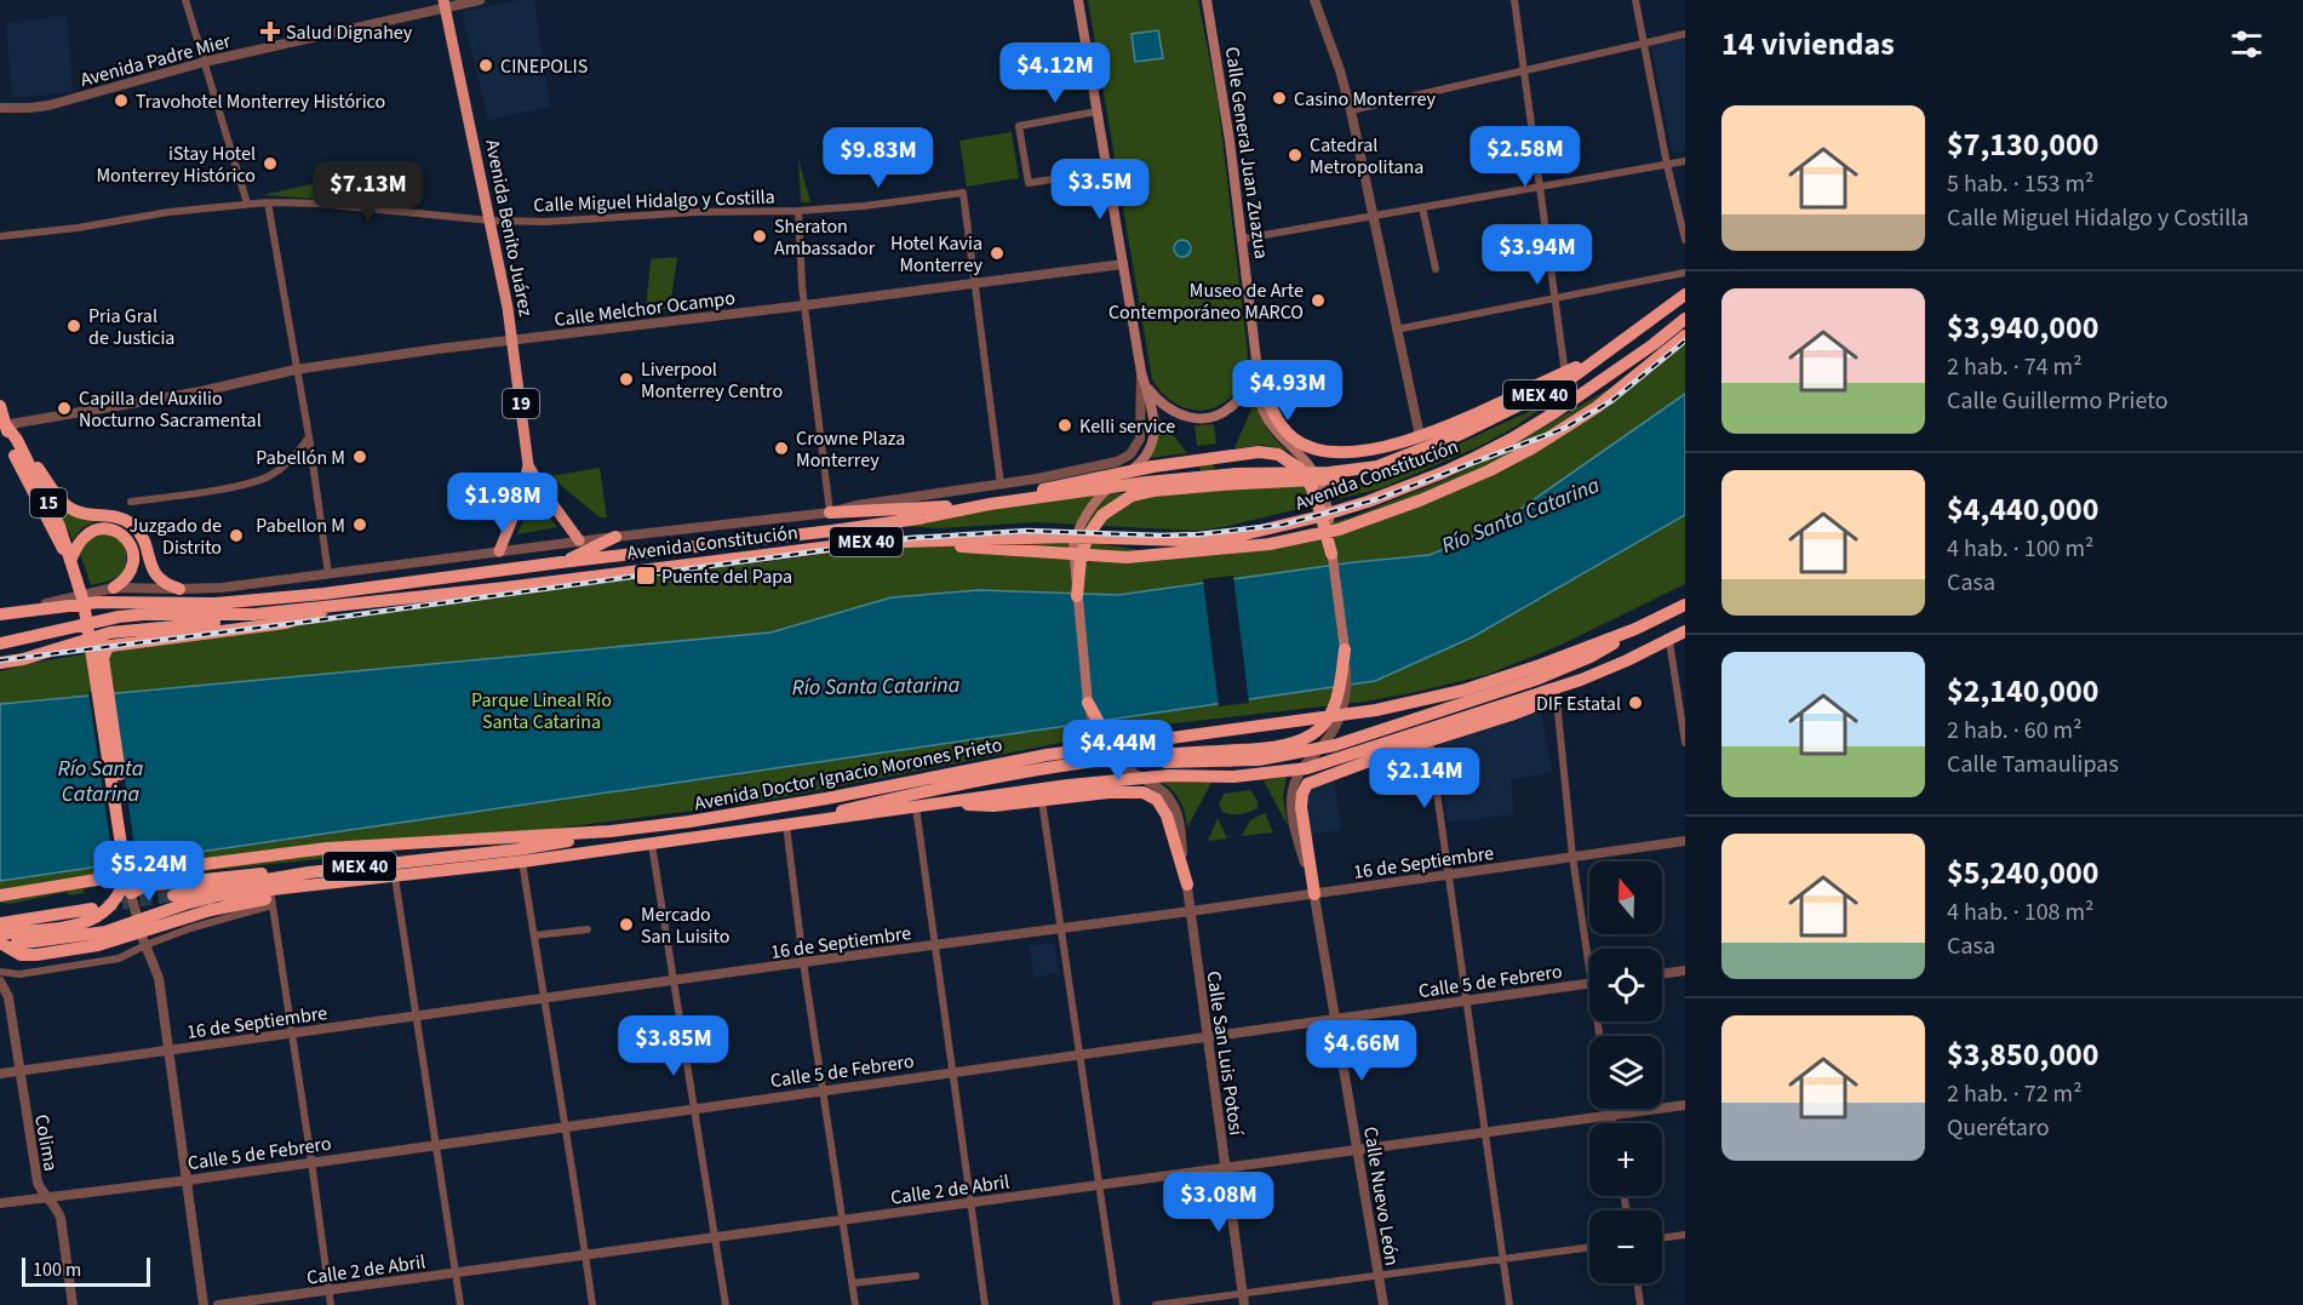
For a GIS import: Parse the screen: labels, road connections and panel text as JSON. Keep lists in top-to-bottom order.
{
  "streets": {
    "highway": [
      "MEX 40",
      "Avenida Constitución",
      "15",
      "Avenida Doctor Ignacio Morones Prieto"
    ],
    "main road": ["Calle General Juan Zuazua", "Avenida Benito Juárez", "19"],
    "street": [
      "Avenida Padre Mier",
      "Calle Miguel Hidalgo y Costilla",
      "Calle Melchor Ocampo",
      "16 de Septiembre",
      "Calle 5 de Febrero",
      "Calle San Luis Potosí",
      "Colima",
      "Calle 2 de Abril",
      "Calle Nuevo León"
    ]
  },
  "crossings": [
    ["Avenida Padre Mier", "Avenida Benito Juárez"],
    ["Calle General Juan Zuazua", "Calle Nuevo León"],
    ["Calle Miguel Hidalgo y Costilla", "Avenida Benito Juárez"],
    ["Calle Miguel Hidalgo y Costilla", "Calle Melchor Ocampo"],
    ["Avenida Benito Juárez", "Calle Melchor Ocampo"],
    ["Calle Melchor Ocampo", "15"],
    ["MEX 40", "Avenida Doctor Ignacio Morones Prieto"],
    ["16 de Septiembre", "Calle San Luis Potosí"],
    ["16 de Septiembre", "Colima"],
    ["16 de Septiembre", "Calle Nuevo León"],
    ["Calle 5 de Febrero", "Calle San Luis Potosí"],
    ["Calle 5 de Febrero", "Colima"],
    ["Calle 5 de Febrero", "Calle Nuevo León"],
    ["Calle San Luis Potosí", "Calle 2 de Abril"],
    ["Calle 2 de Abril", "Calle Nuevo León"]
  ],
  "water": ["Río Santa Catarina"],
  "parks": ["Parque Lineal Río Santa Catarina"],
  "places": {
    "health": ["Salud Dignahey"],
    "other": [
      "CINEPOLIS",
      "Casino Monterrey",
      "Travohotel Monterrey Histórico",
      "Catedral Metropolitana",
      "iStay Hotel Monterrey Histórico",
      "Sheraton Ambassador",
      "Hotel Kavia Monterrey",
      "Museo de Arte Contemporáneo MARCO",
      "Pria Gral de Justicia",
      "Liverpool Monterrey Centro",
      "Capilla del Auxilio Nocturno Sacramental",
      "Kelli service",
      "Crowne Plaza Monterrey",
      "Pabellón M",
      "Pabellon M",
      "Juzgado de Distrito",
      "DIF Estatal",
      "Mercado San Luisito"
    ],
    "transit": ["Puente del Papa"]
  },
  "scale_bar": "100 m",
  "north": "top",
  "page": {
    "heading": "14 viviendas",
    "price": [
      "$4.12M",
      "$2.58M",
      "$9.83M",
      "$3.5M",
      "$7.13M",
      "$3.94M",
      "$4.93M",
      "$1.98M",
      "$4.44M",
      "$2.14M",
      "$5.24M",
      "$3.85M",
      "$4.66M",
      "$3.08M"
    ],
    "list": [
      {
        "name": "$7,130,000",
        "note": "5 hab. · 153 m² · Calle Miguel Hidalgo y Costilla"
      },
      {
        "name": "$3,940,000",
        "note": "2 hab. · 74 m² · Calle Guillermo Prieto"
      },
      {
        "name": "$4,440,000",
        "note": "4 hab. · 100 m² · Casa"
      },
      {
        "name": "$2,140,000",
        "note": "2 hab. · 60 m² · Calle Tamaulipas"
      },
      {
        "name": "$5,240,000",
        "note": "4 hab. · 108 m² · Casa"
      },
      {
        "name": "$3,850,000",
        "note": "2 hab. · 72 m² · Querétaro"
      }
    ],
    "map_buttons": ["+", "−"],
    "scale": "100 m"
  }
}
